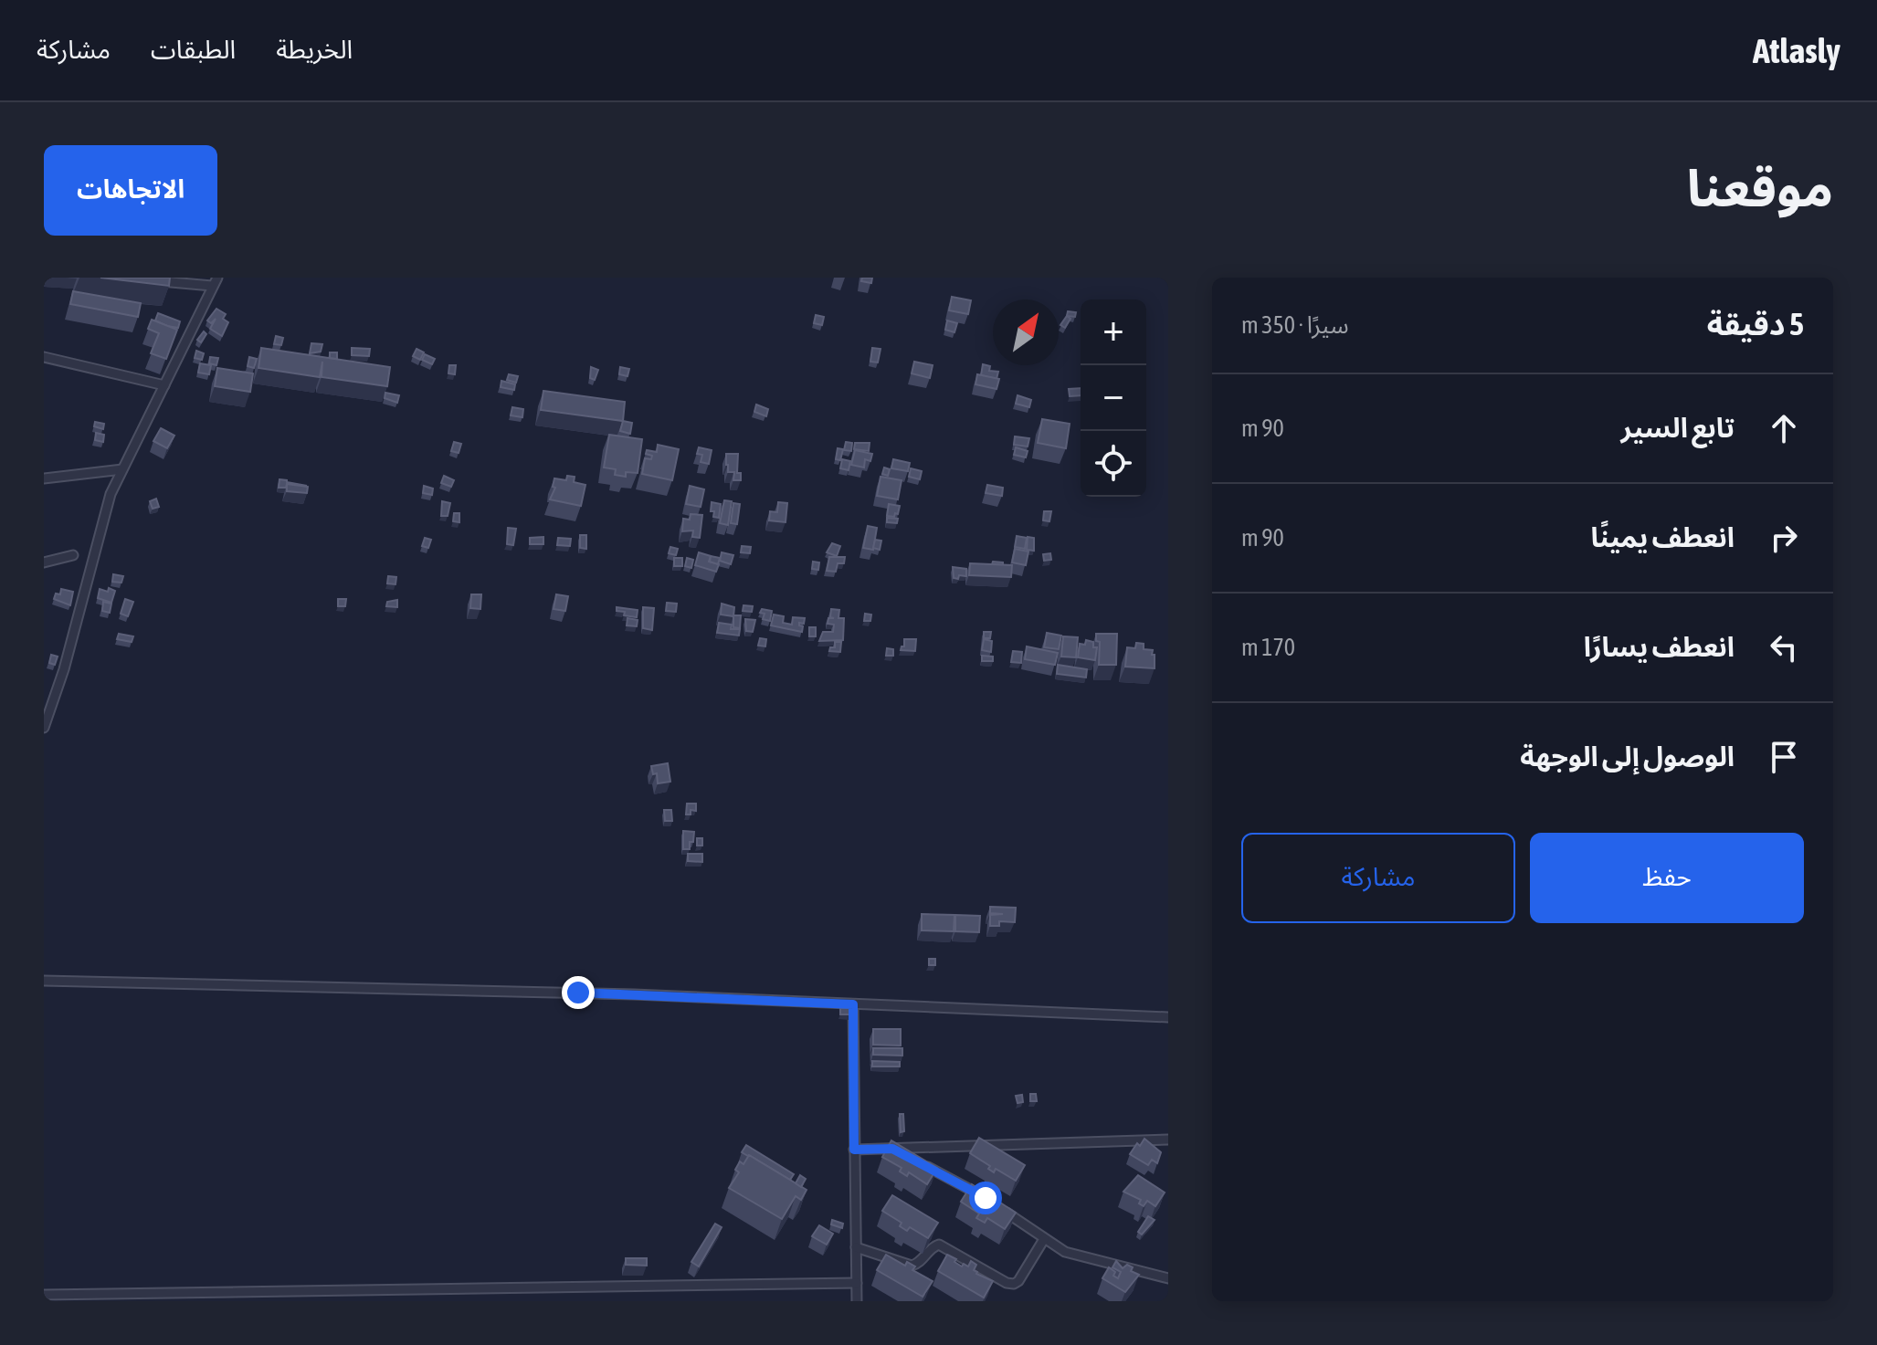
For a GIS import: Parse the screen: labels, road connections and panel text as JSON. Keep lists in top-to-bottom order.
{
  "north": "top right",
  "page": {
    "header": "Atlasly",
    "nav": ["الخريطة", "الطبقات", "مشاركة"],
    "title": "موقعنا",
    "buttons": [
      "الاتجاهات",
      ["حفظ", "مشاركة"]
    ],
    "heading": ["5 دقيقة", "سيرًا · 350 m"],
    "map_buttons": ["+", "−"],
    "list": [
      ["تابع السير", "90 m"],
      ["انعطف يمينًا", "90 m"],
      ["انعطف يسارًا", "170 m"],
      "الوصول إلى الوجهة"
    ]
  }
}
